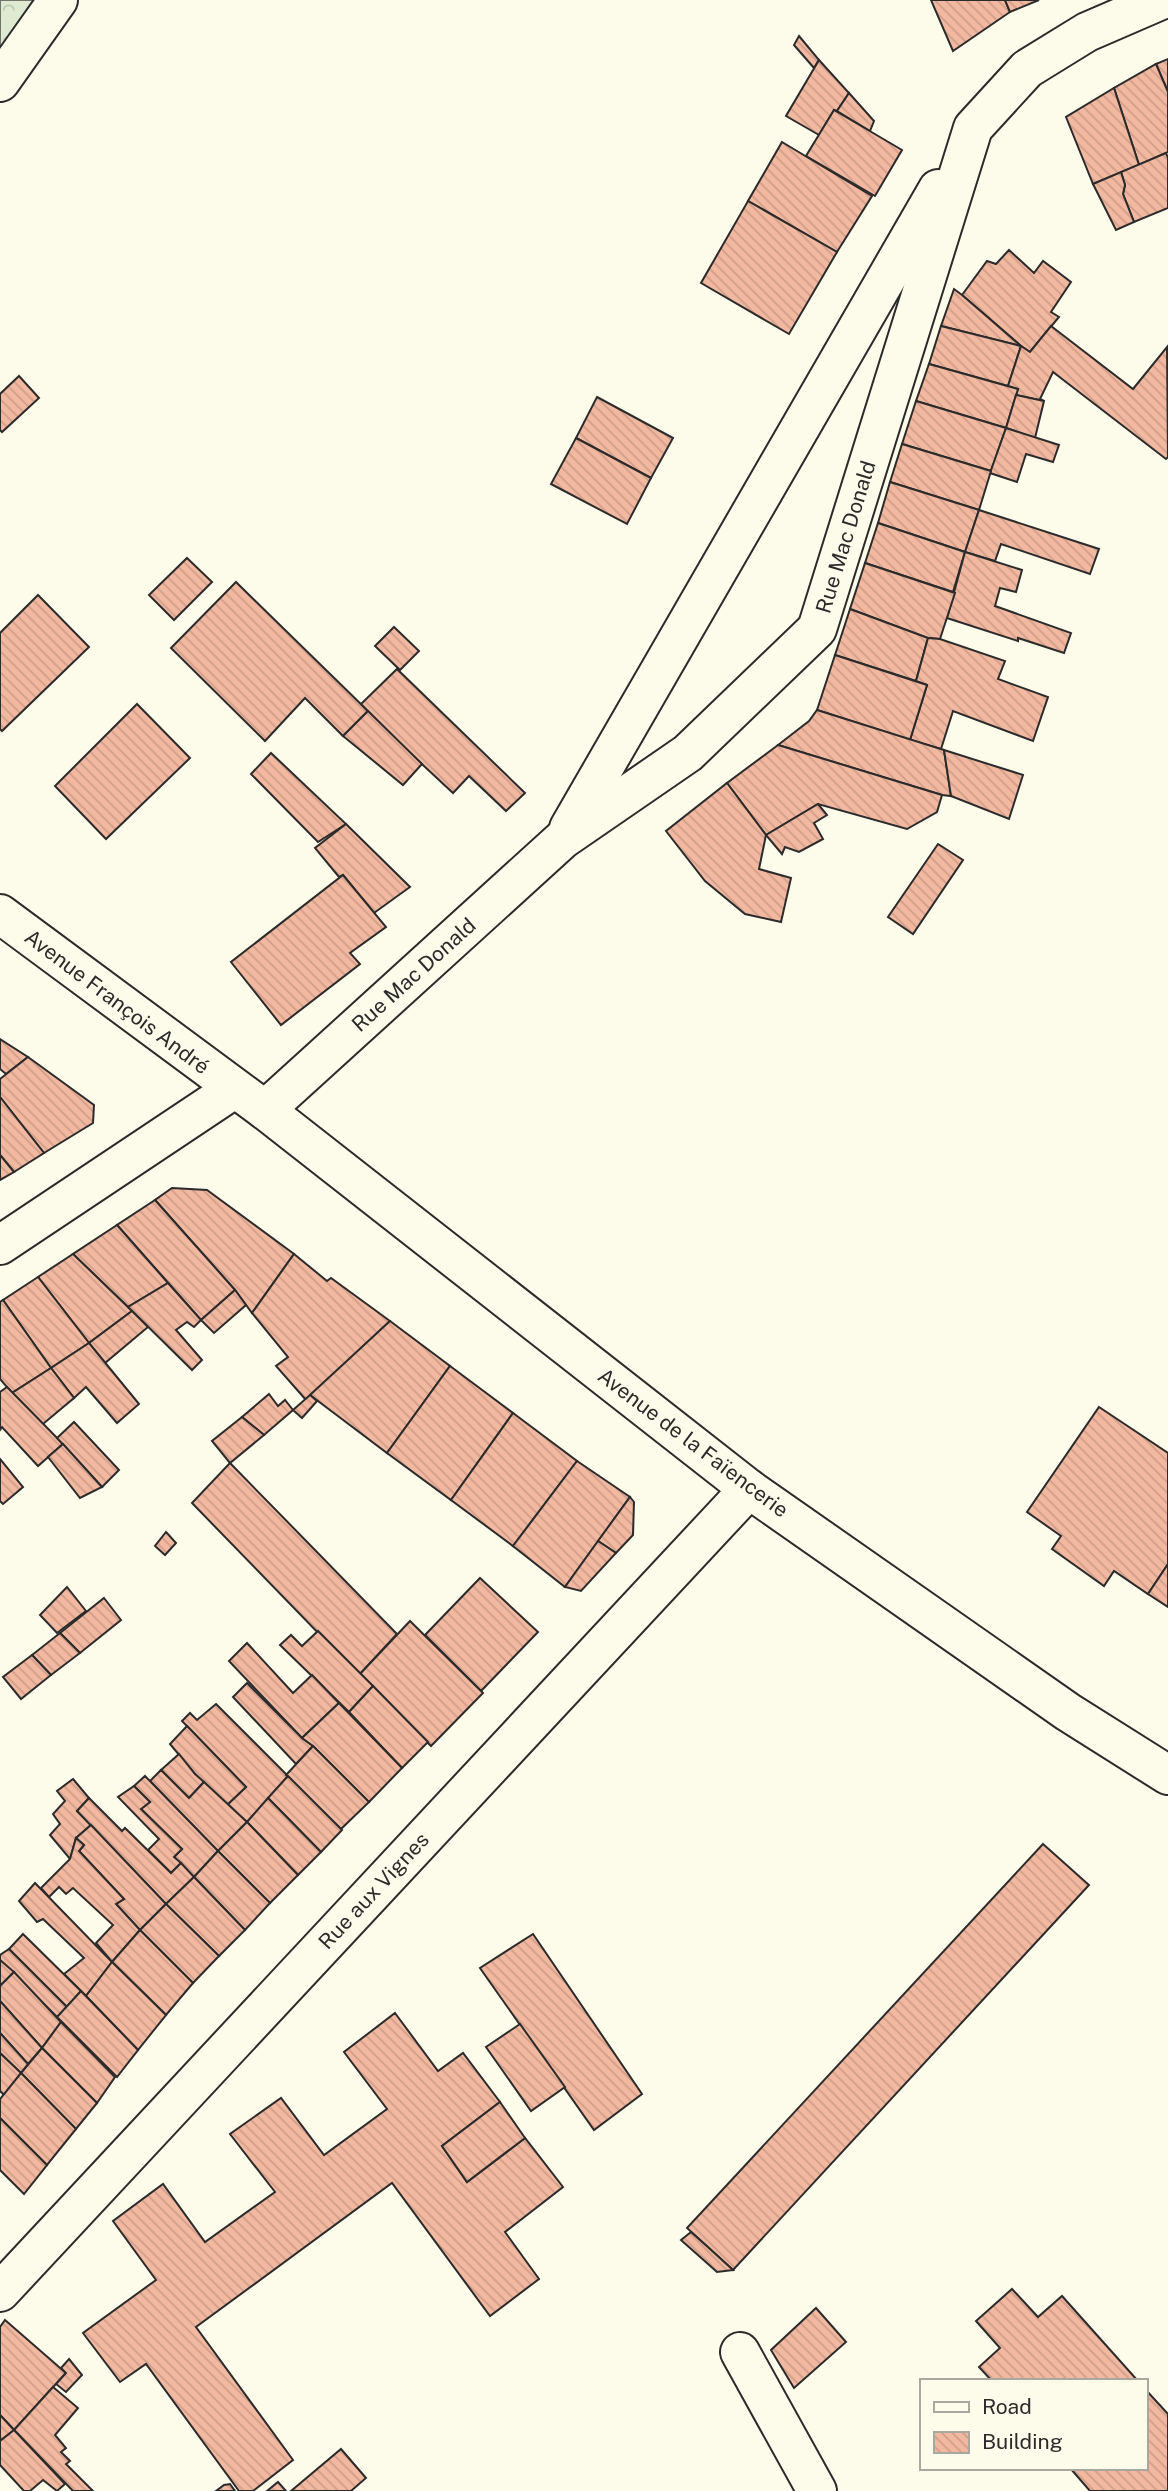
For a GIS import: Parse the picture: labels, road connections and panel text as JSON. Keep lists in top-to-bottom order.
{
  "streets": {
    "street": [
      "Rue Mac Donald",
      "Avenue François André",
      "Avenue de la Faïencerie",
      "Rue aux Vignes"
    ]
  },
  "crossings": [
    ["Rue Mac Donald", "Avenue François André"],
    ["Rue Mac Donald", "Avenue de la Faïencerie"],
    ["Avenue François André", "Avenue de la Faïencerie"],
    ["Avenue de la Faïencerie", "Rue aux Vignes"]
  ],
  "legend": ["Road", "Building"]
}
